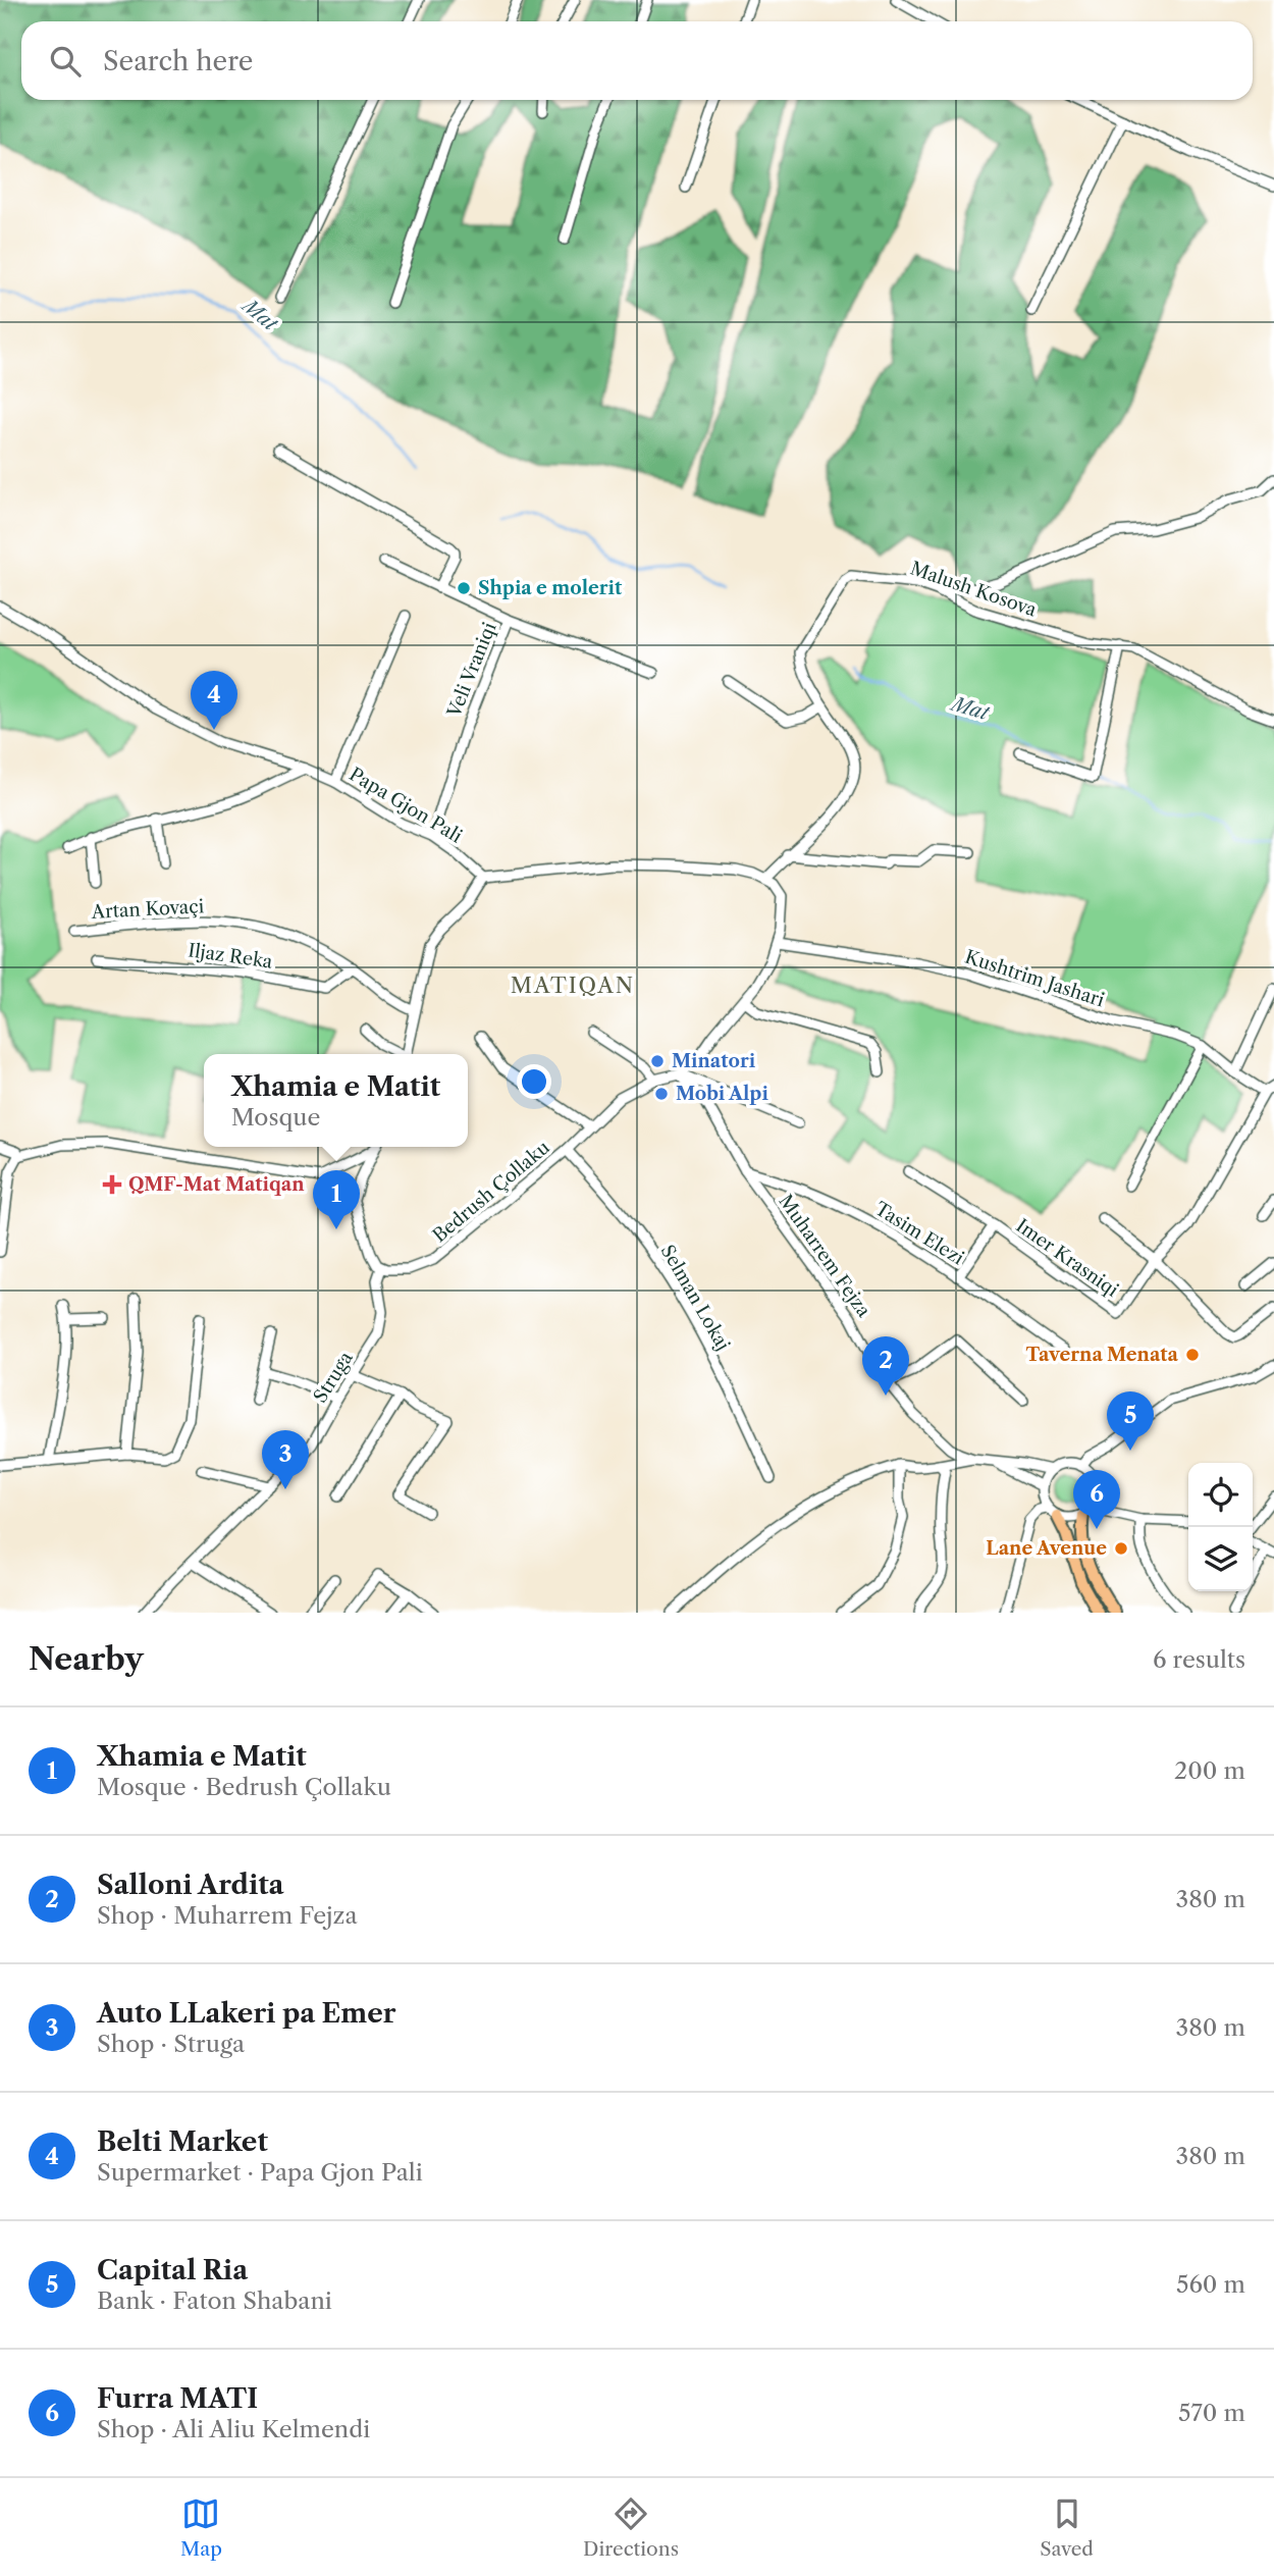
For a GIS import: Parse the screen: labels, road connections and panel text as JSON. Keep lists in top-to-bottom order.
{
  "streets": {
    "street": [
      "Malush Kosova",
      "Veli Vraniqi",
      "Papa Gjon Pali",
      "Artan Kovaçi",
      "Iljaz Reka",
      "Kushtrim Jashari",
      "Bedrush Çollaku",
      "Tasim Elezi",
      "Muharrem Fejza",
      "Imer Krasniqi",
      "Selman Lokaj",
      "Struga"
    ]
  },
  "crossings": [
    ["Veli Vraniqi", "Papa Gjon Pali"],
    ["Artan Kovaçi", "Iljaz Reka"],
    ["Kushtrim Jashari", "Imer Krasniqi"],
    ["Bedrush Çollaku", "Muharrem Fejza"],
    ["Bedrush Çollaku", "Selman Lokaj"],
    ["Bedrush Çollaku", "Struga"],
    ["Tasim Elezi", "Muharrem Fejza"],
    ["Tasim Elezi", "Imer Krasniqi"]
  ],
  "districts": ["MATIQAN"],
  "water": ["Mat"],
  "places": {
    "other": [
      "Shpia e molerit",
      "Minatori",
      "Mobi Alpi",
      "Taverna Menata",
      "Lane Avenue"
    ],
    "health": ["QMF-Mat Matiqan"]
  },
  "page": {
    "search": "Search here",
    "pins": [
      "4",
      "1",
      "2",
      "5",
      "3",
      "6"
    ],
    "popup": ["Xhamia e Matit", "Mosque"],
    "heading": ["Nearby", "6 results"],
    "list": [
      {
        "mark": "1",
        "name": "Xhamia e Matit",
        "note": "Mosque · Bedrush Çollaku",
        "value": "200 m"
      },
      {
        "mark": "2",
        "name": "Salloni Ardita",
        "note": "Shop · Muharrem Fejza",
        "value": "380 m"
      },
      {
        "mark": "3",
        "name": "Auto LLakeri pa Emer",
        "note": "Shop · Struga",
        "value": "380 m"
      },
      {
        "mark": "4",
        "name": "Belti Market",
        "note": "Supermarket · Papa Gjon Pali",
        "value": "380 m"
      },
      {
        "mark": "5",
        "name": "Capital Ria",
        "note": "Bank · Faton Shabani",
        "value": "560 m"
      },
      {
        "mark": "6",
        "name": "Furra MATI",
        "note": "Shop · Ali Aliu Kelmendi",
        "value": "570 m"
      }
    ],
    "nav": ["Map", "Directions", "Saved"]
  }
}
